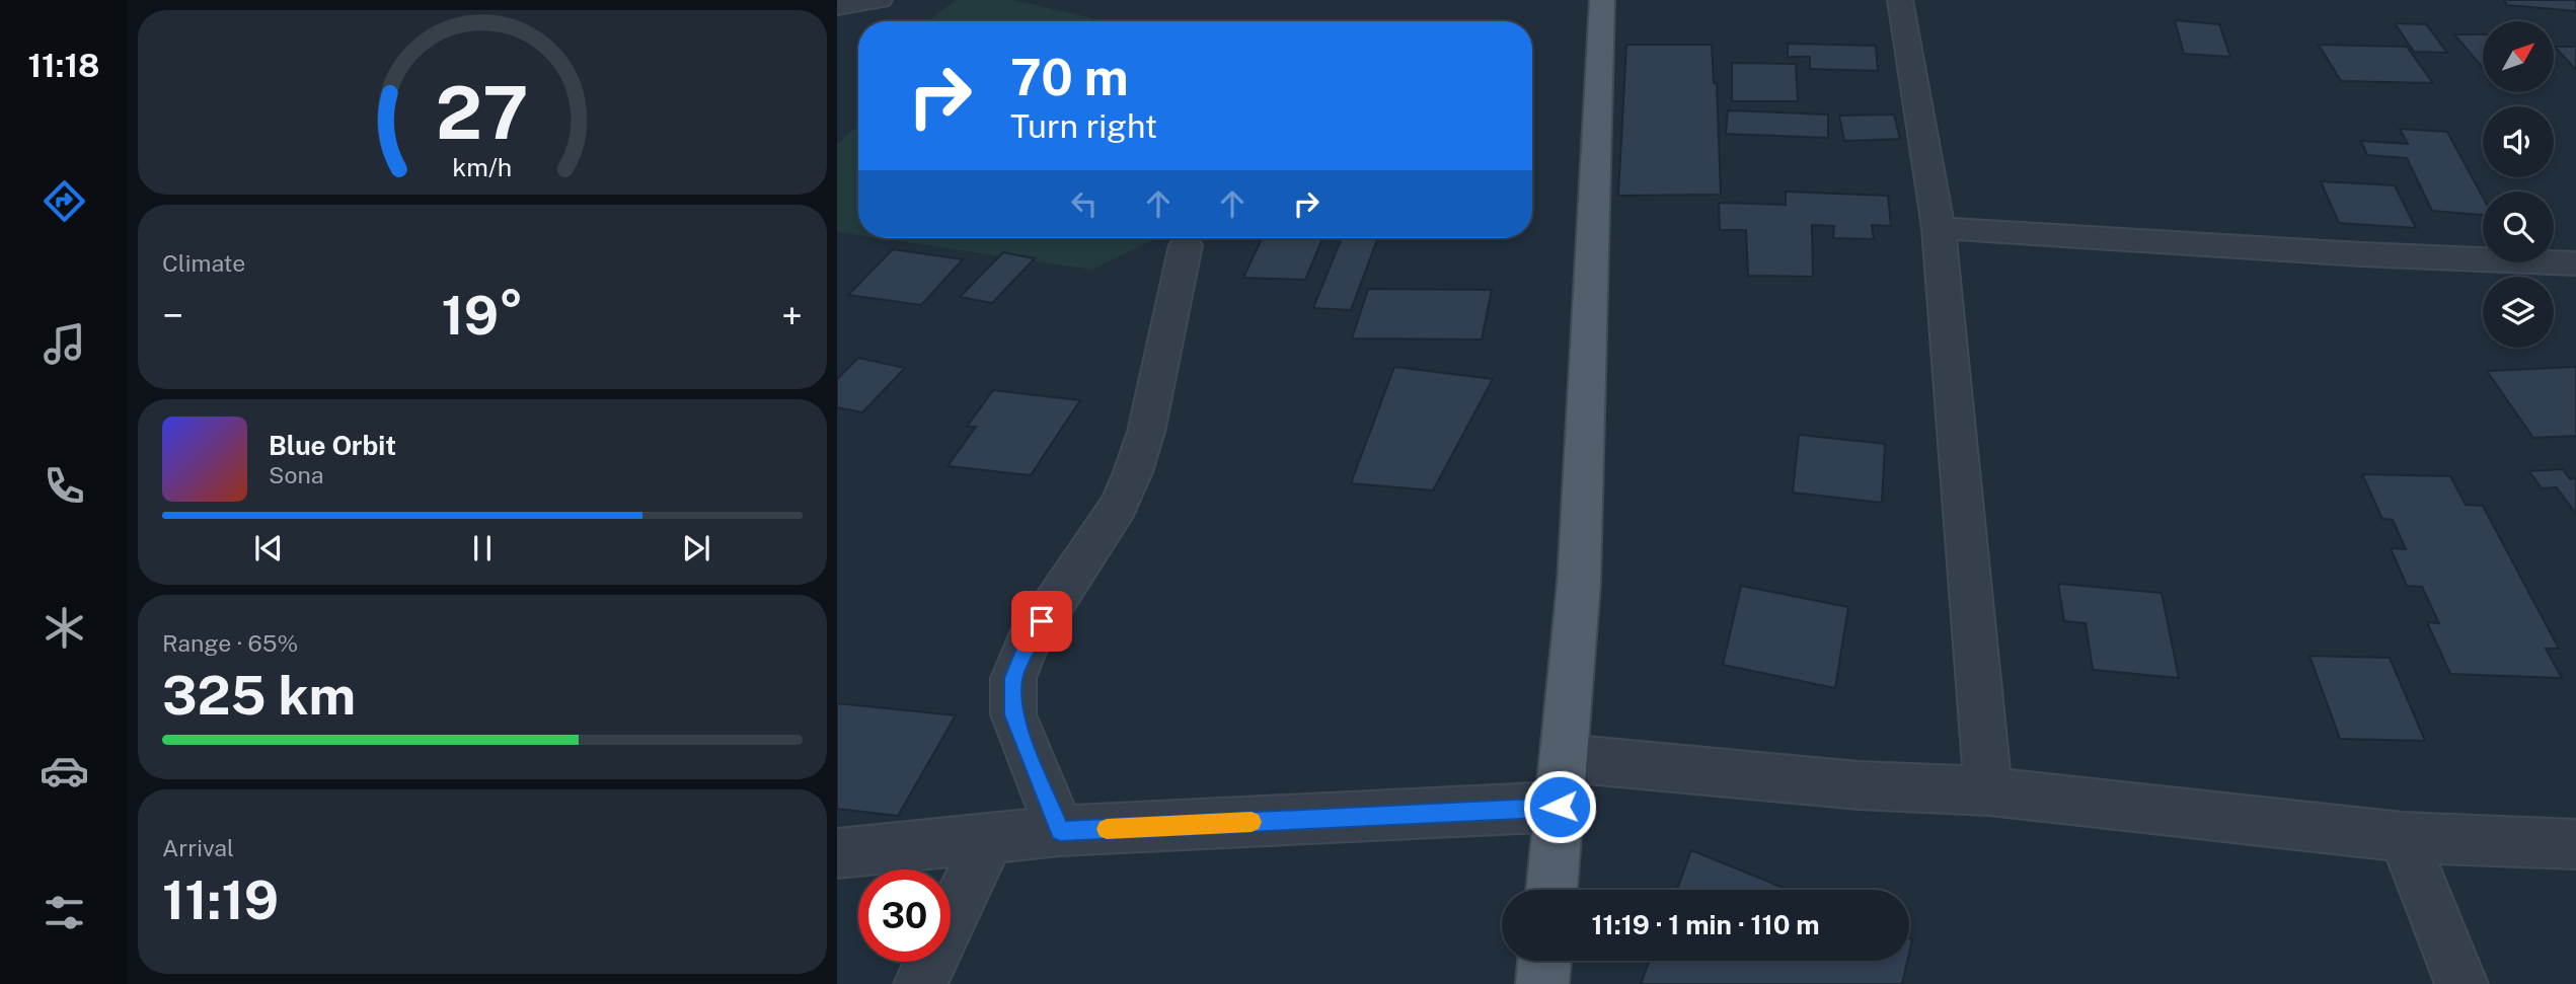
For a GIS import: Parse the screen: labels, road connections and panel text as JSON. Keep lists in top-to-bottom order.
{
  "north": "top right",
  "page": {
    "tabs": "11:18",
    "turn": ["70 m", "Turn right"],
    "tile": [
      "Climate",
      ["Range · 65%", "325 km"],
      ["Arrival", "11:19"]
    ],
    "heat": ["−", "19°", "+"],
    "song": ["Blue Orbit", "Sona"],
    "limit": "30",
    "trip": "11:19 · 1 min · 110 m",
    "gauge": ["27", "km/h"]
  }
}
